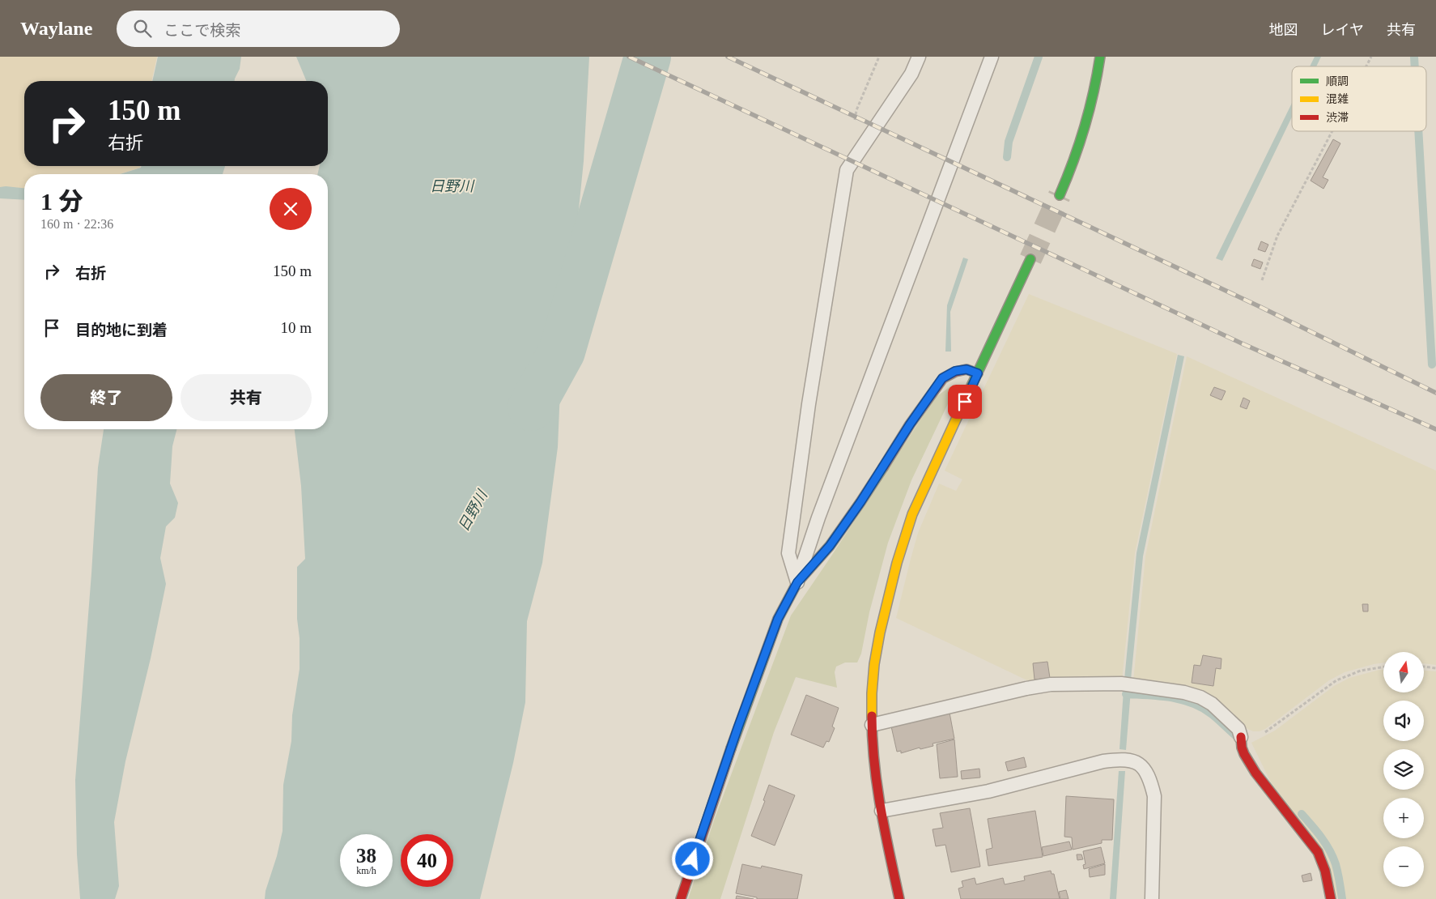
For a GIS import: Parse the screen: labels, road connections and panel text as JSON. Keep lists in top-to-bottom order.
{
  "water": ["日野川"],
  "legend": ["順調", "混雑", "渋滞"],
  "north": "top",
  "page": {
    "header": "Waylane",
    "search": "ここで検索",
    "nav": ["地図", "レイヤ", "共有"],
    "turn": ["150 m", "右折"],
    "heading": ["1 分", "160 m · 22:36"],
    "list": [
      {
        "name": "右折",
        "value": "150 m"
      },
      {
        "name": "目的地に到着",
        "value": "10 m"
      }
    ],
    "buttons": ["終了", "共有"],
    "map_buttons": ["+", "−"],
    "speed": "38 km/h",
    "limit": "40"
  }
}
